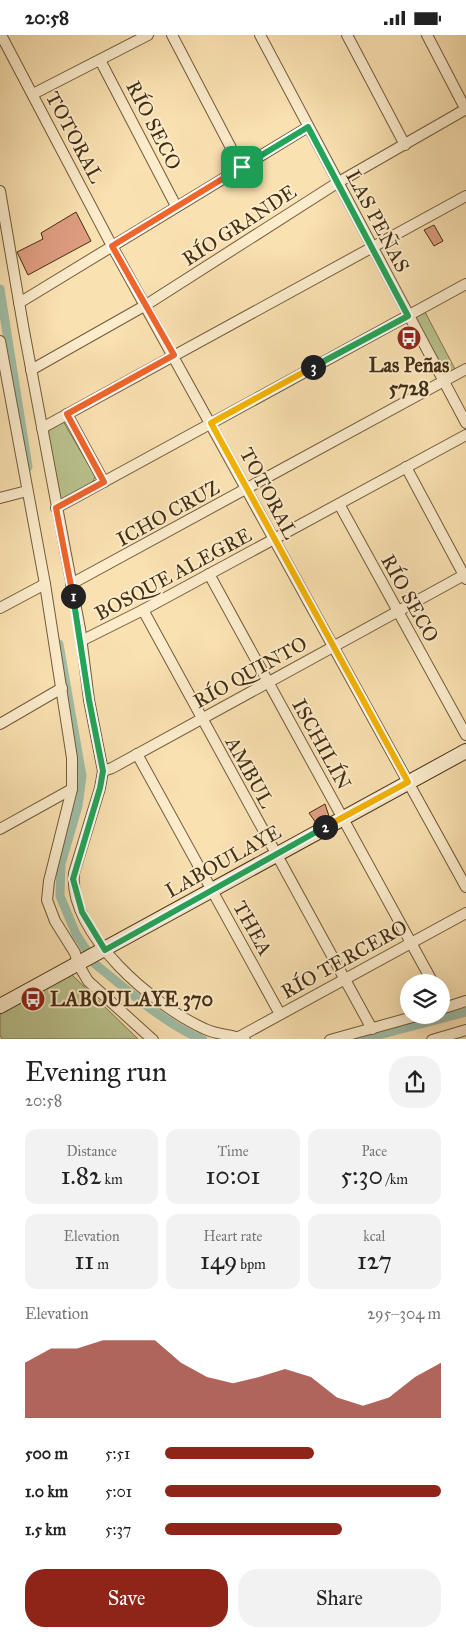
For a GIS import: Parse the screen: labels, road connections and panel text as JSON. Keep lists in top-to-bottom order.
{
  "streets": {
    "main road": ["LABOULAYE"],
    "street": [
      "RÍO SECO",
      "TOTORAL",
      "LAS PEÑAS",
      "RÍO GRANDE",
      "ICHO CRUZ",
      "BOSQUE ALEGRE",
      "RÍO QUINTO",
      "ISCHILÍN",
      "AMBUL",
      "THEA",
      "RÍO TERCERO"
    ]
  },
  "crossings": [
    ["RÍO SECO", "BOSQUE ALEGRE"],
    ["RÍO SECO", "RÍO QUINTO"],
    ["TOTORAL", "RÍO GRANDE"],
    ["TOTORAL", "ICHO CRUZ"],
    ["TOTORAL", "BOSQUE ALEGRE"],
    ["TOTORAL", "RÍO QUINTO"],
    ["TOTORAL", "LABOULAYE"],
    ["LAS PEÑAS", "RÍO GRANDE"],
    ["LAS PEÑAS", "ICHO CRUZ"],
    ["BOSQUE ALEGRE", "ISCHILÍN"],
    ["BOSQUE ALEGRE", "AMBUL"],
    ["RÍO QUINTO", "ISCHILÍN"],
    ["RÍO QUINTO", "AMBUL"],
    ["RÍO QUINTO", "THEA"],
    ["ISCHILÍN", "LABOULAYE"],
    ["ISCHILÍN", "RÍO TERCERO"],
    ["AMBUL", "LABOULAYE"],
    ["AMBUL", "RÍO TERCERO"],
    ["LABOULAYE", "THEA"],
    ["THEA", "RÍO TERCERO"]
  ],
  "places": {
    "bus stop": ["Las Peñas 5728", "LABOULAYE 370"]
  },
  "page": {
    "status": "20:58",
    "pins": ["3", "1", "2"],
    "heading": ["Evening run", "20:58"],
    "stats": [
      ["Distance", "1.82 km"],
      ["Time", "10:01"],
      ["Pace", "5:30 /km"],
      ["Elevation", "11 m"],
      ["Heart rate", "149 bpm"],
      ["kcal", "127"]
    ],
    "chart": ["Elevation", "295–304 m"],
    "list": [
      {
        "name": "500 m",
        "note": "5:51"
      },
      {
        "name": "1.0 km",
        "note": "5:01"
      },
      {
        "name": "1.5 km",
        "note": "5:37"
      }
    ],
    "buttons": ["Save", "Share"]
  }
}
